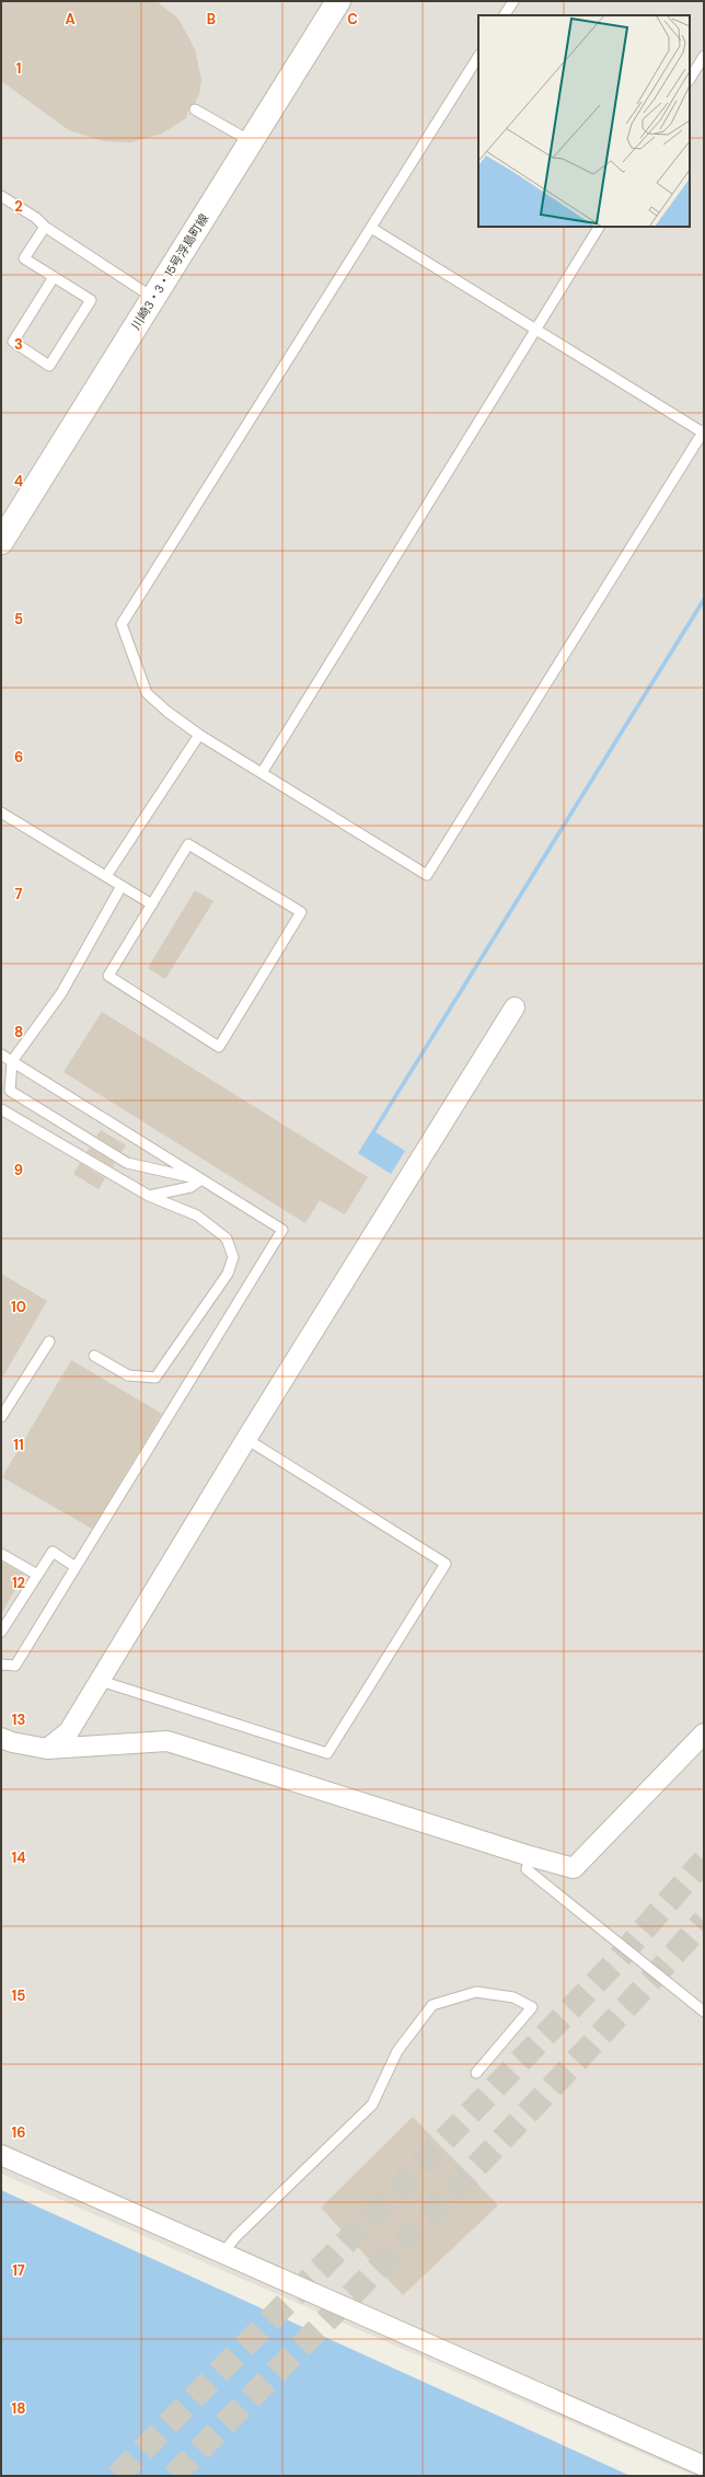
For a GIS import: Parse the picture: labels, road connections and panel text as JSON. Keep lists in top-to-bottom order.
{
  "streets": {
    "street": ["川崎3・3・15号浮島町線"]
  },
  "grid": {
    "columns": ["A", "B", "C"],
    "rows": [
      "1",
      "2",
      "3",
      "4",
      "5",
      "6",
      "7",
      "8",
      "9",
      "10",
      "11",
      "12",
      "13",
      "14",
      "15",
      "16",
      "17",
      "18"
    ]
  }
}
